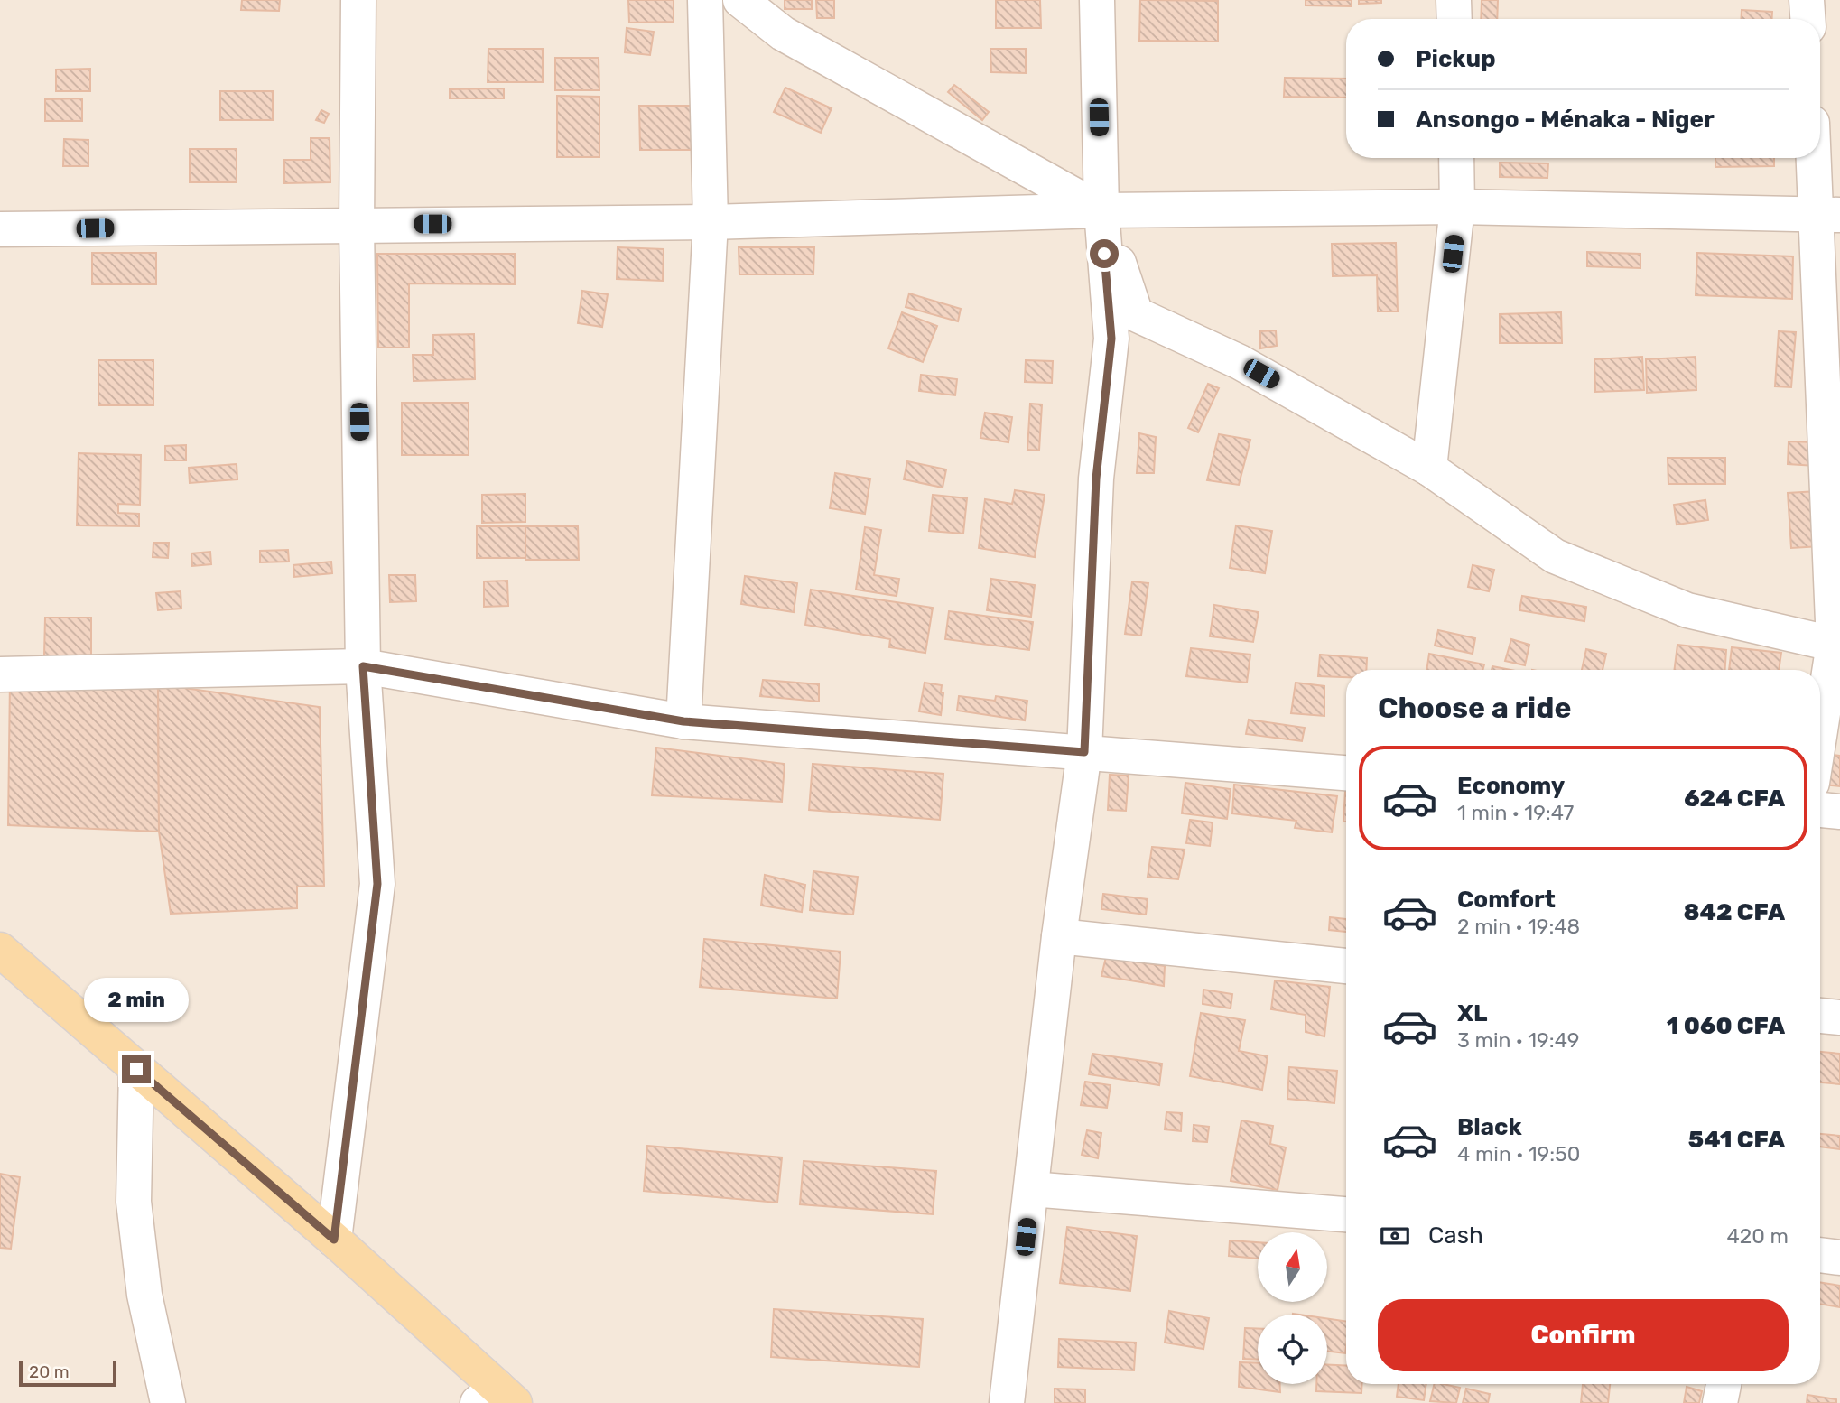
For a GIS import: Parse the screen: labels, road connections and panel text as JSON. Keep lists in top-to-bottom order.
{
  "scale_bar": "20 m",
  "north": "top",
  "page": {
    "banner": ["Pickup", "Ansongo - Ménaka - Niger"],
    "heading": "Choose a ride",
    "list": [
      {
        "name": "Economy",
        "note": "1 min · 19:47",
        "value": "624 CFA"
      },
      {
        "name": "Comfort",
        "note": "2 min · 19:48",
        "value": "842 CFA"
      },
      {
        "name": "XL",
        "note": "3 min · 19:49",
        "value": "1 060 CFA"
      },
      {
        "name": "Black",
        "note": "4 min · 19:50",
        "value": "541 CFA"
      }
    ],
    "bubble": "2 min",
    "pay": ["Cash", "420 m"],
    "buttons": "Confirm",
    "scale": "20 m"
  }
}
